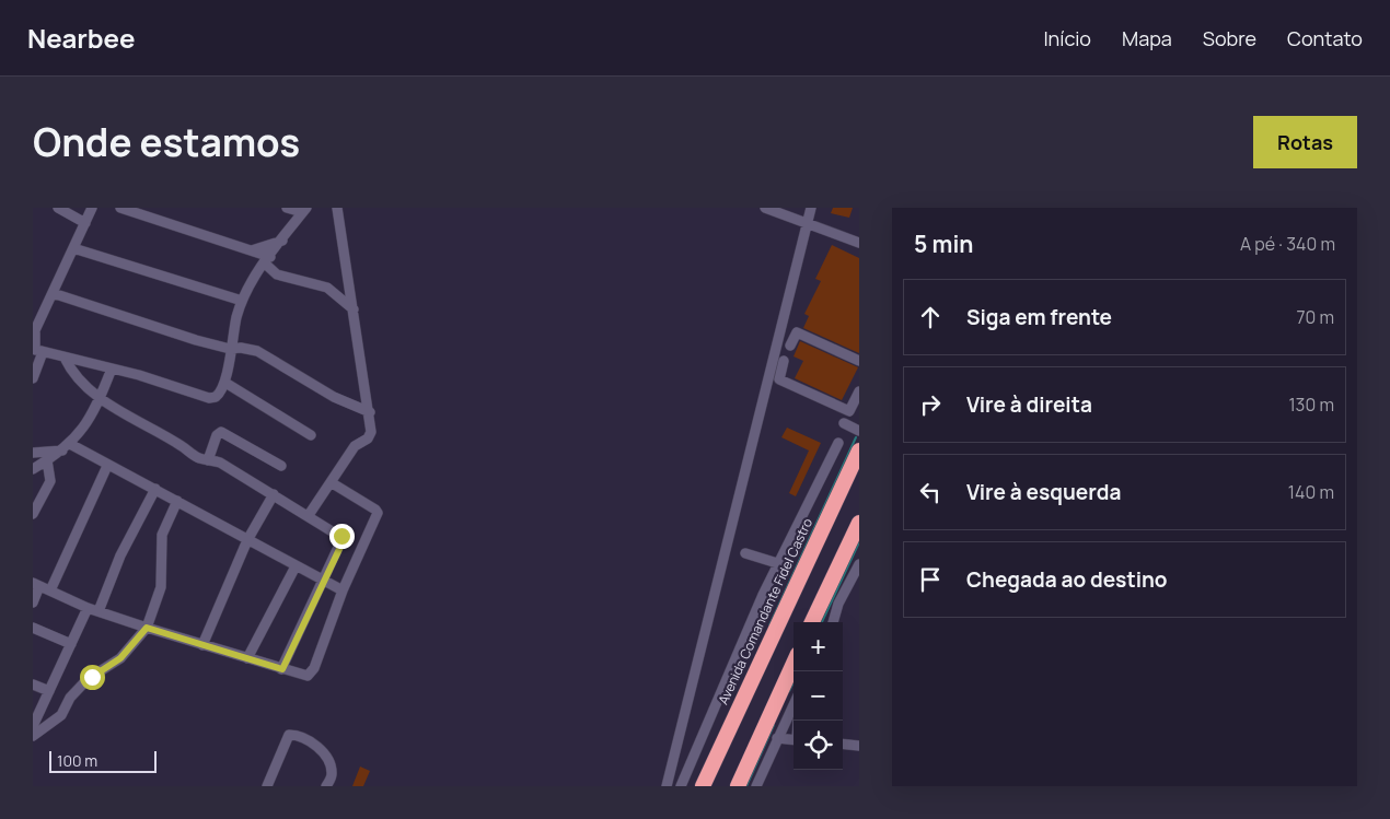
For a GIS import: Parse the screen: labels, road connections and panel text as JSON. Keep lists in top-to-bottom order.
{
  "streets": {
    "highway": ["Avenida Comandante Fidel Castro"]
  },
  "scale_bar": "100 m",
  "page": {
    "header": "Nearbee",
    "nav": [
      "Início",
      "Mapa",
      "Sobre",
      "Contato"
    ],
    "title": "Onde estamos",
    "buttons": "Rotas",
    "heading": ["5 min", "A pé · 340 m"],
    "list": [
      ["Siga em frente", "70 m"],
      ["Vire à direita", "130 m"],
      ["Vire à esquerda", "140 m"],
      "Chegada ao destino"
    ],
    "map_buttons": ["+", "−"],
    "scale": "100 m"
  }
}
